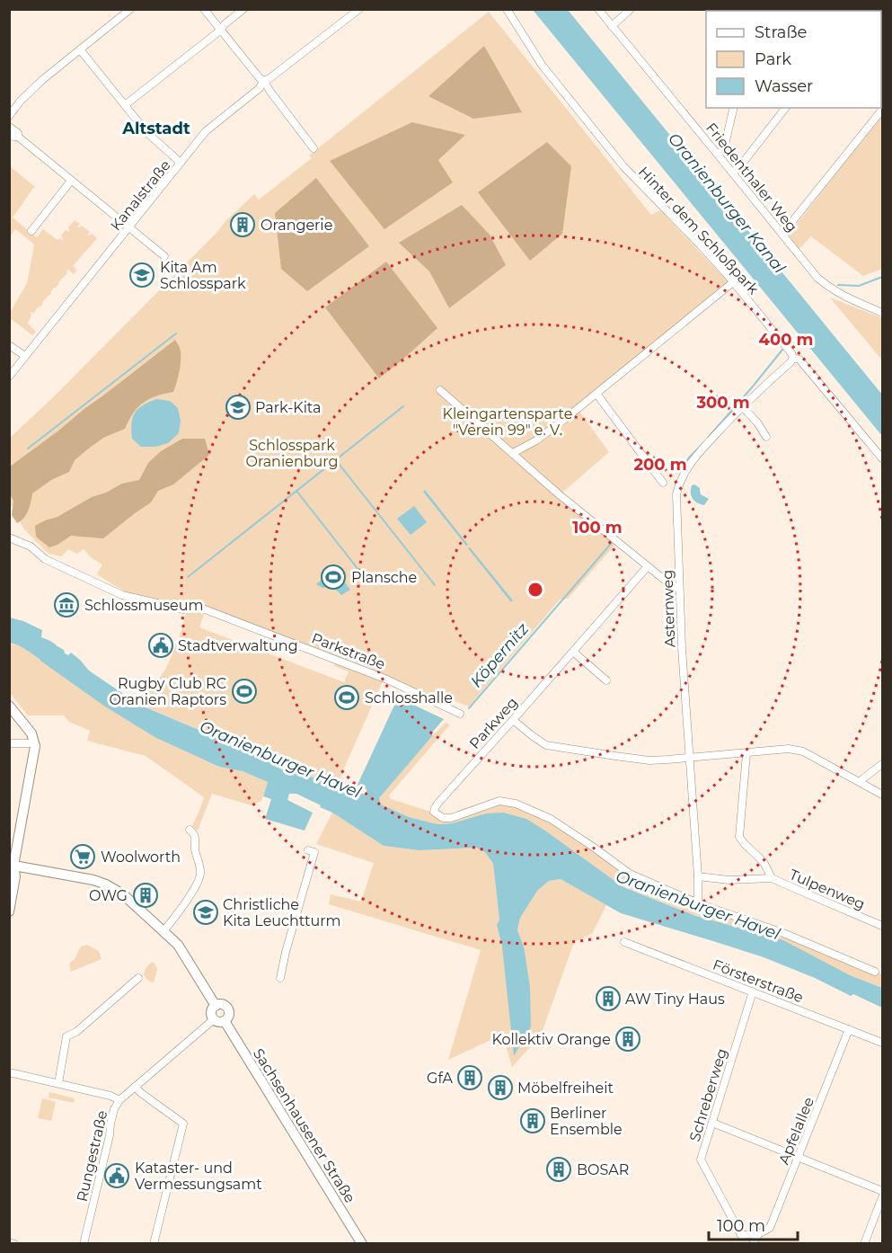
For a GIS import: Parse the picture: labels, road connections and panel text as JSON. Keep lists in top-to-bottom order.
{
  "streets": {
    "main road": ["Sachsenhausener Straße"],
    "street": [
      "Friedenthaler Weg",
      "Kanalstraße",
      "Hinter dem Schloßpark",
      "Asternweg",
      "Parkstraße",
      "Parkweg",
      "Tulpenweg",
      "Försterstraße",
      "Schreberweg",
      "Apfelallee",
      "Rungestraße"
    ]
  },
  "crossings": [
    ["Hinter dem Schloßpark", "Asternweg"],
    ["Asternweg", "Parkweg"],
    ["Asternweg", "Tulpenweg"],
    ["Försterstraße", "Schreberweg"],
    ["Försterstraße", "Apfelallee"],
    ["Schreberweg", "Apfelallee"],
    ["Sachsenhausener Straße", "Rungestraße"]
  ],
  "districts": ["Altstadt"],
  "water": ["Oranienburger Kanal", "Köpernitz", "Oranienburger Havel"],
  "parks": ["Kleingartensparte \"Verein 99\" e. V.", "Schlosspark Oranienburg"],
  "places": {
    "building": [
      "Orangerie",
      "OWG",
      "AW Tiny Haus",
      "Kollektiv Orange",
      "GfA",
      "Möbelfreiheit",
      "Berliner Ensemble",
      "BOSAR"
    ],
    "school or university": ["Kita Am Schlosspark", "Park-Kita", "Christliche Kita Leuchtturm"],
    "sports": ["Plansche", "Rugby Club RC Oranien Raptors", "Schlosshalle"],
    "museum": ["Schlossmuseum"],
    "public building": ["Stadtverwaltung", "Kataster- und Vermessungsamt"],
    "supermarket": ["Woolworth"]
  },
  "legend": ["Straße", "Park", "Wasser"],
  "scale_bar": "100 m",
  "rings": [
    "400 m",
    "300 m",
    "200 m",
    "100 m"
  ]
}
